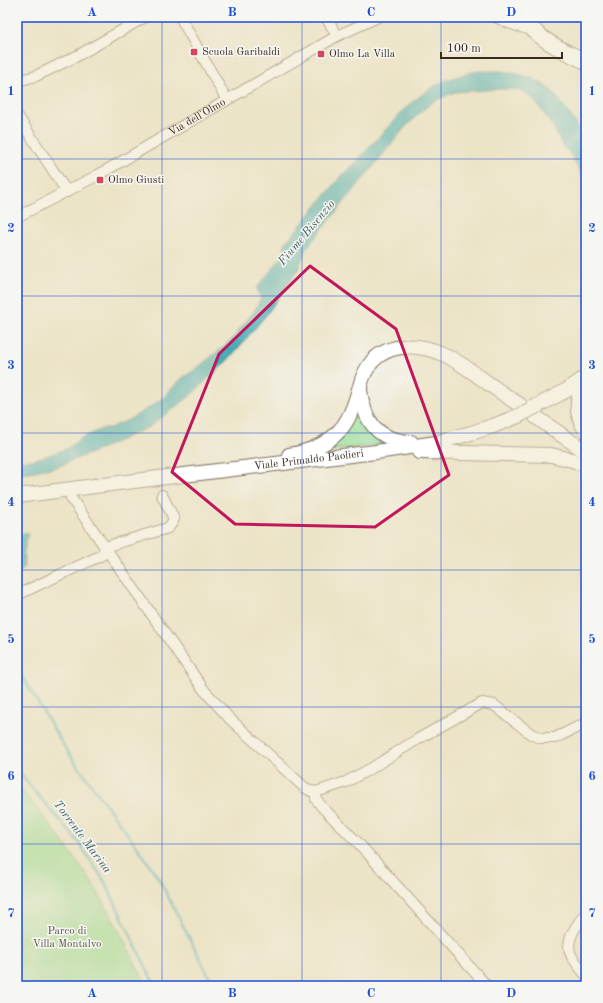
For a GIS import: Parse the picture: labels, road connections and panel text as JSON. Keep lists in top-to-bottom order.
{
  "streets": {
    "main road": ["Viale Primaldo Paolieri"],
    "street": ["Via dell'Olmo"]
  },
  "water": ["Fiume Bisenzio", "Torrente Marina"],
  "parks": ["Parco di Villa Montalvo"],
  "places": {
    "transit": ["Scuola Garibaldi", "Olmo La Villa", "Olmo Giusti"]
  },
  "scale_bar": "100 m",
  "grid": {
    "columns": [
      "A",
      "B",
      "C",
      "D"
    ],
    "rows": [
      "1",
      "2",
      "3",
      "4",
      "5",
      "6",
      "7"
    ]
  }
}
